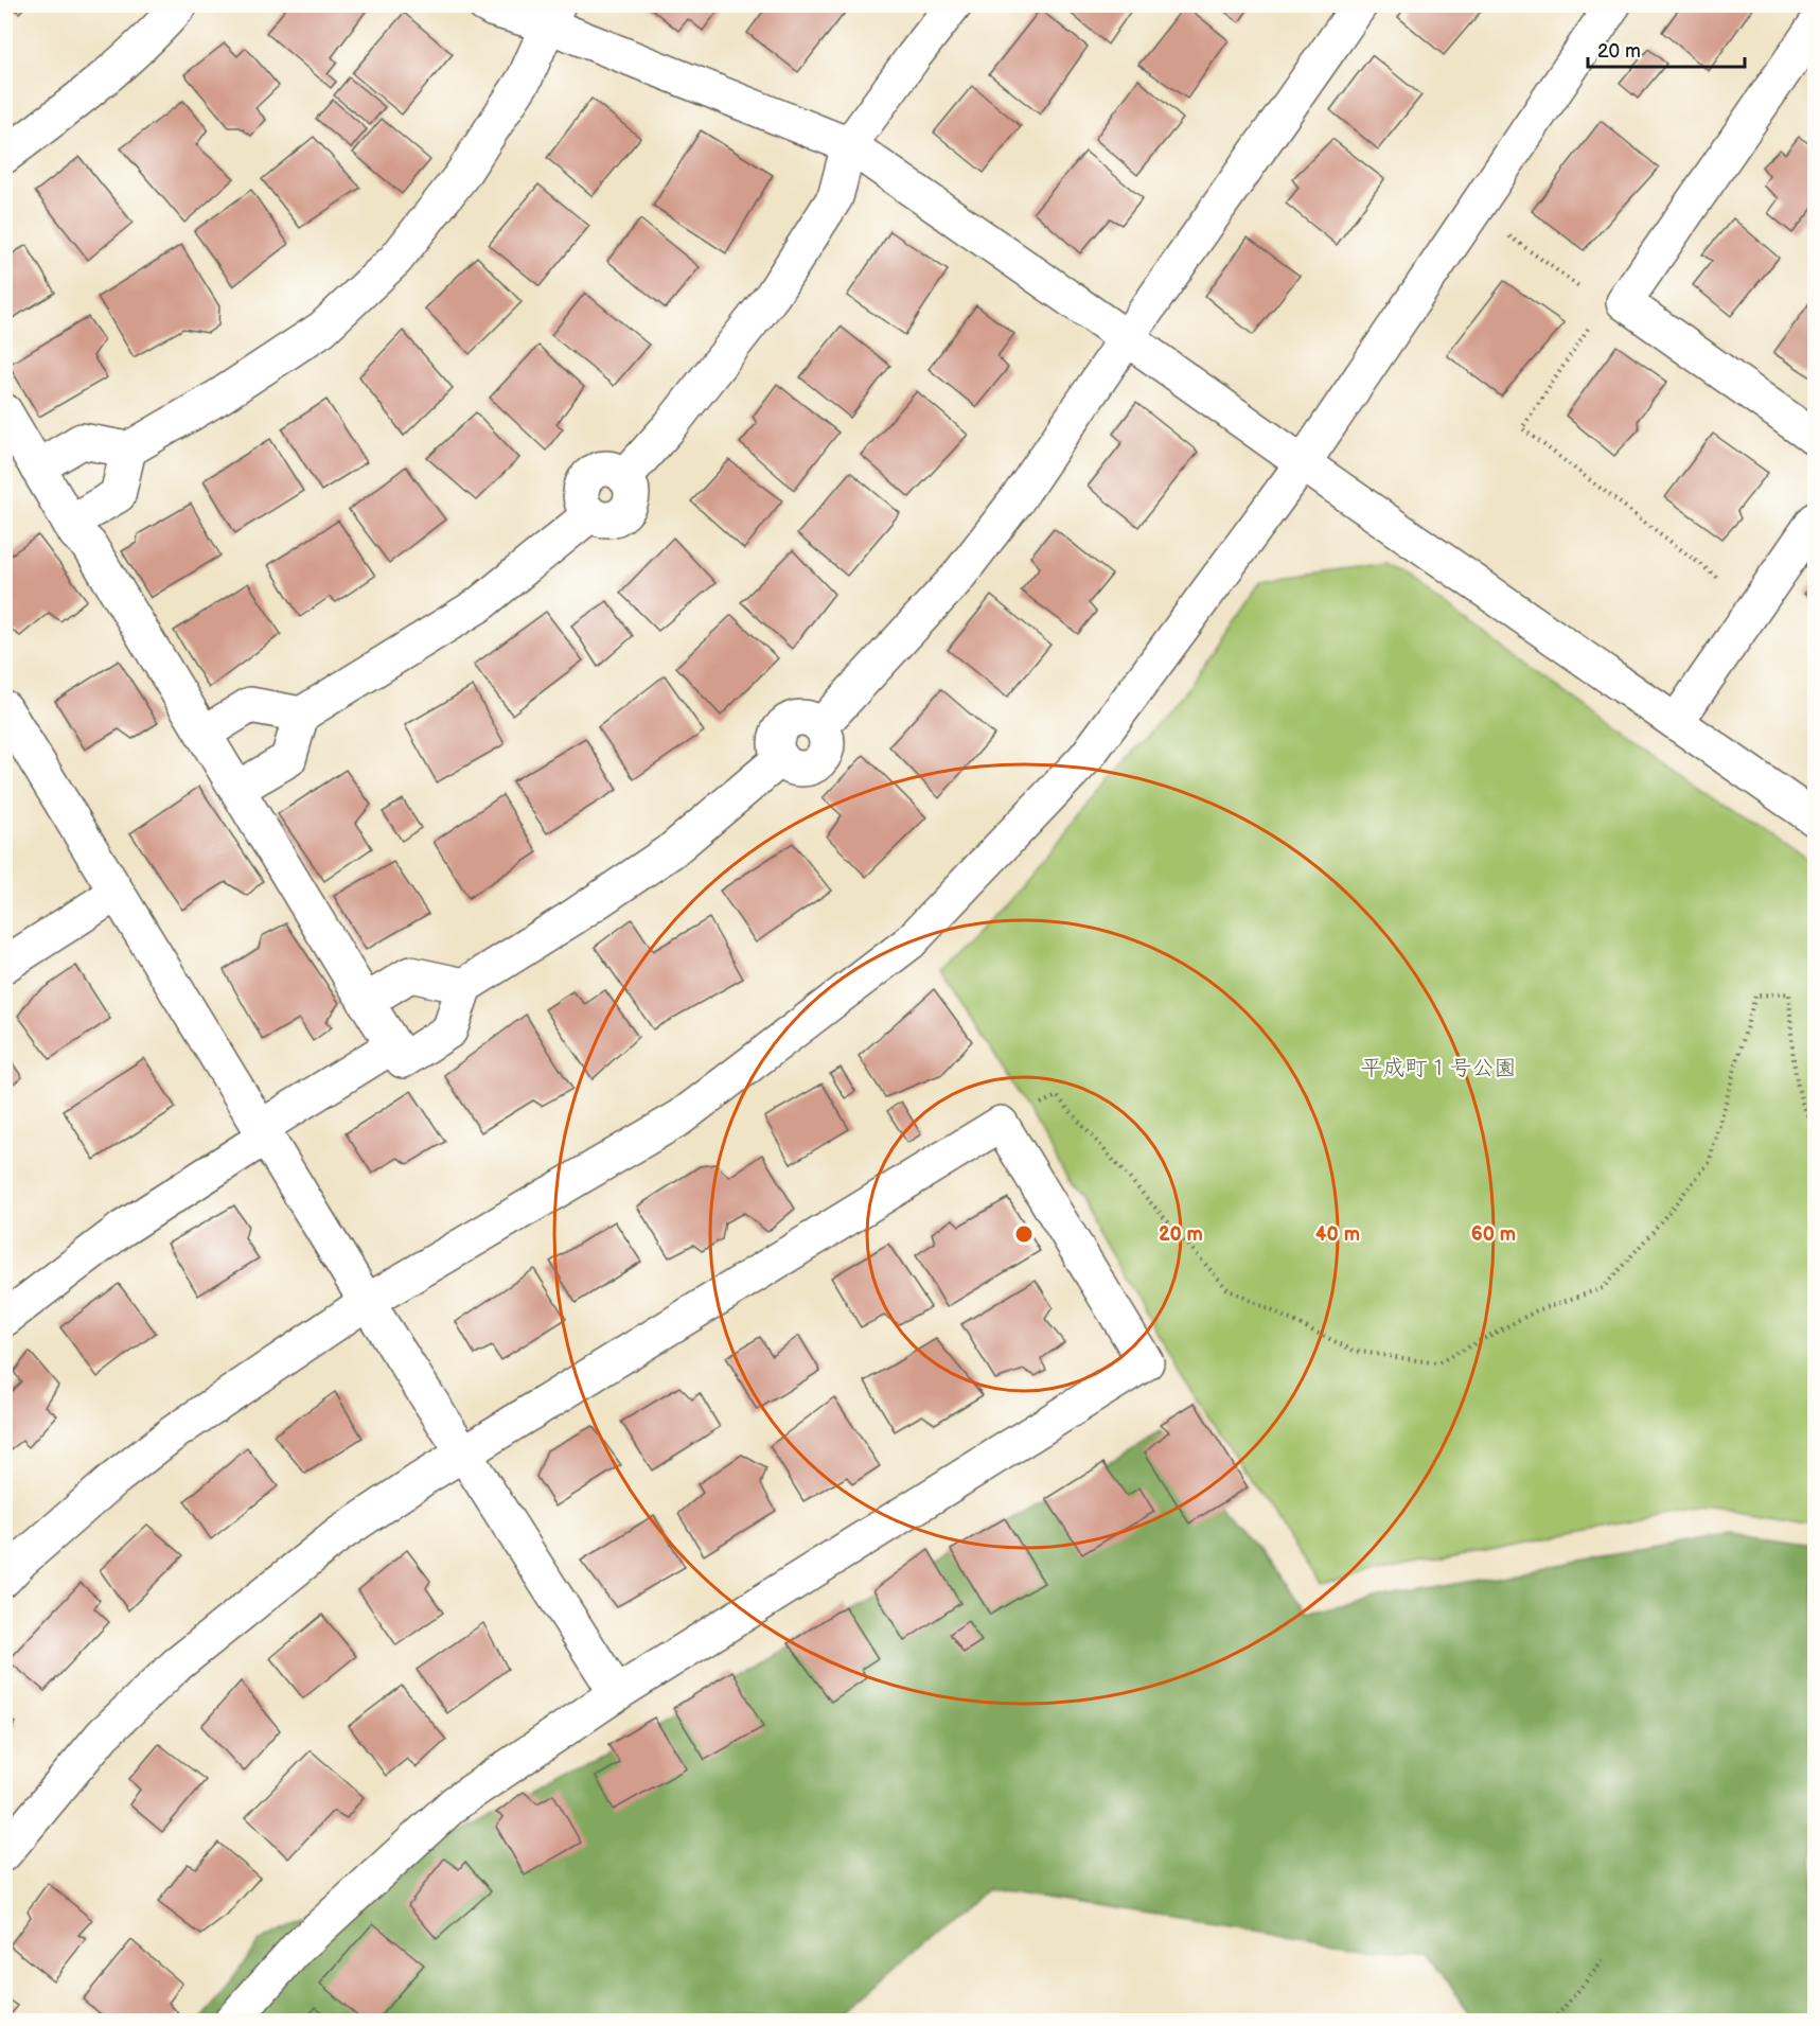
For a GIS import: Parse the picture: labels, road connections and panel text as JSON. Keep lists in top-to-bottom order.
{
  "parks": ["平成町１号公園"],
  "scale_bar": "20 m",
  "rings": ["20 m", "40 m", "60 m"]
}
